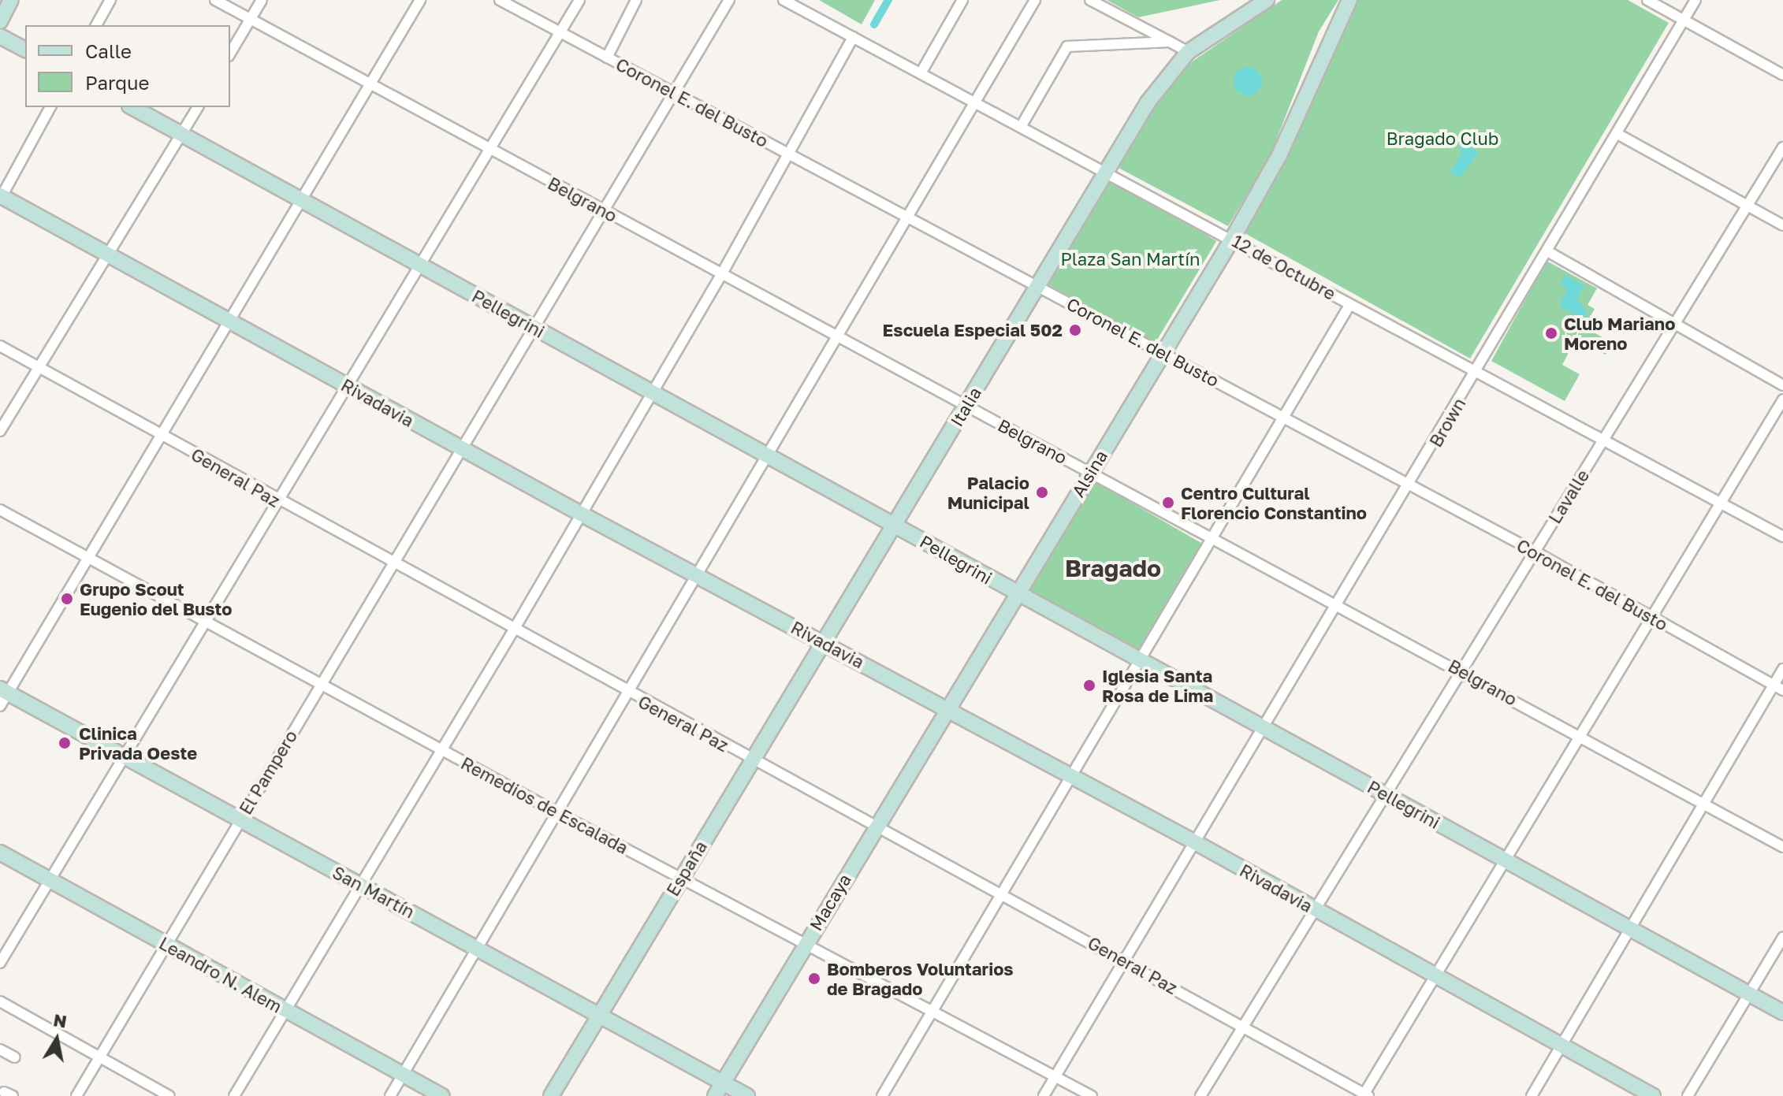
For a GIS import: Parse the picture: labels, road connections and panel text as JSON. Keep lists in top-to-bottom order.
{
  "streets": {
    "main road": [
      "Pellegrini",
      "Rivadavia",
      "Italia",
      "Alsina",
      "España",
      "San Martín",
      "Macaya",
      "Leandro N. Alem"
    ],
    "street": [
      "Coronel E. del Busto",
      "Belgrano",
      "12 de Octubre",
      "Brown",
      "General Paz",
      "Lavalle",
      "El Pampero",
      "Remedios de Escalada"
    ]
  },
  "crossings": [
    ["Coronel E. del Busto", "Italia"],
    ["Coronel E. del Busto", "Brown"],
    ["Coronel E. del Busto", "Alsina"],
    ["Coronel E. del Busto", "Lavalle"],
    ["Coronel E. del Busto", "El Pampero"],
    ["Belgrano", "Italia"],
    ["Belgrano", "Brown"],
    ["Belgrano", "Alsina"],
    ["Belgrano", "Lavalle"],
    ["Belgrano", "El Pampero"],
    ["12 de Octubre", "Italia"],
    ["12 de Octubre", "Brown"],
    ["12 de Octubre", "Alsina"],
    ["12 de Octubre", "Lavalle"],
    ["Pellegrini", "Italia"],
    ["Pellegrini", "Brown"],
    ["Pellegrini", "Alsina"],
    ["Pellegrini", "Lavalle"],
    ["Pellegrini", "El Pampero"],
    ["Rivadavia", "Italia"],
    ["Rivadavia", "Brown"],
    ["Rivadavia", "Alsina"],
    ["Rivadavia", "Lavalle"],
    ["Rivadavia", "El Pampero"],
    ["Rivadavia", "España"],
    ["Rivadavia", "Macaya"],
    ["Italia", "España"],
    ["Brown", "General Paz"],
    ["Brown", "Remedios de Escalada"],
    ["Alsina", "Macaya"],
    ["General Paz", "Lavalle"],
    ["General Paz", "El Pampero"],
    ["General Paz", "España"],
    ["General Paz", "Macaya"],
    ["El Pampero", "Remedios de Escalada"],
    ["El Pampero", "San Martín"],
    ["El Pampero", "Leandro N. Alem"],
    ["Remedios de Escalada", "España"],
    ["Remedios de Escalada", "Macaya"],
    ["España", "San Martín"],
    ["San Martín", "Macaya"]
  ],
  "districts": ["Bragado"],
  "parks": ["Bragado Club", "Plaza San Martín"],
  "places": [
    "Escuela Especial 502",
    "Club Mariano Moreno",
    "Palacio Municipal",
    "Centro Cultural Florencio Constantino",
    "Grupo Scout Eugenio del Busto",
    "Iglesia Santa Rosa de Lima",
    "Clinica Privada Oeste",
    "Bomberos Voluntarios de Bragado"
  ],
  "legend": ["Calle", "Parque"],
  "north": "top"
}
